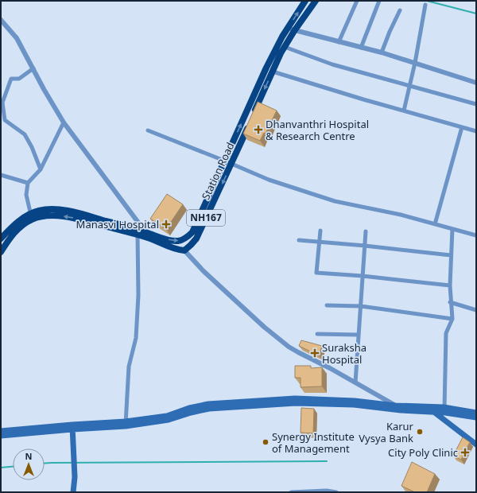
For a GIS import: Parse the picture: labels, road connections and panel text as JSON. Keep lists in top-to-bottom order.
{
  "streets": {
    "highway": ["Station Road", "NH167"]
  },
  "places": {
    "health": [
      "Dhanvanthri Hospital & Research Centre",
      "Manasvi Hospital",
      "Suraksha Hospital",
      "City Poly Clinic"
    ],
    "other": ["Karur Vysya Bank", "Synergy Institute of Management"]
  },
  "north": "top"
}
